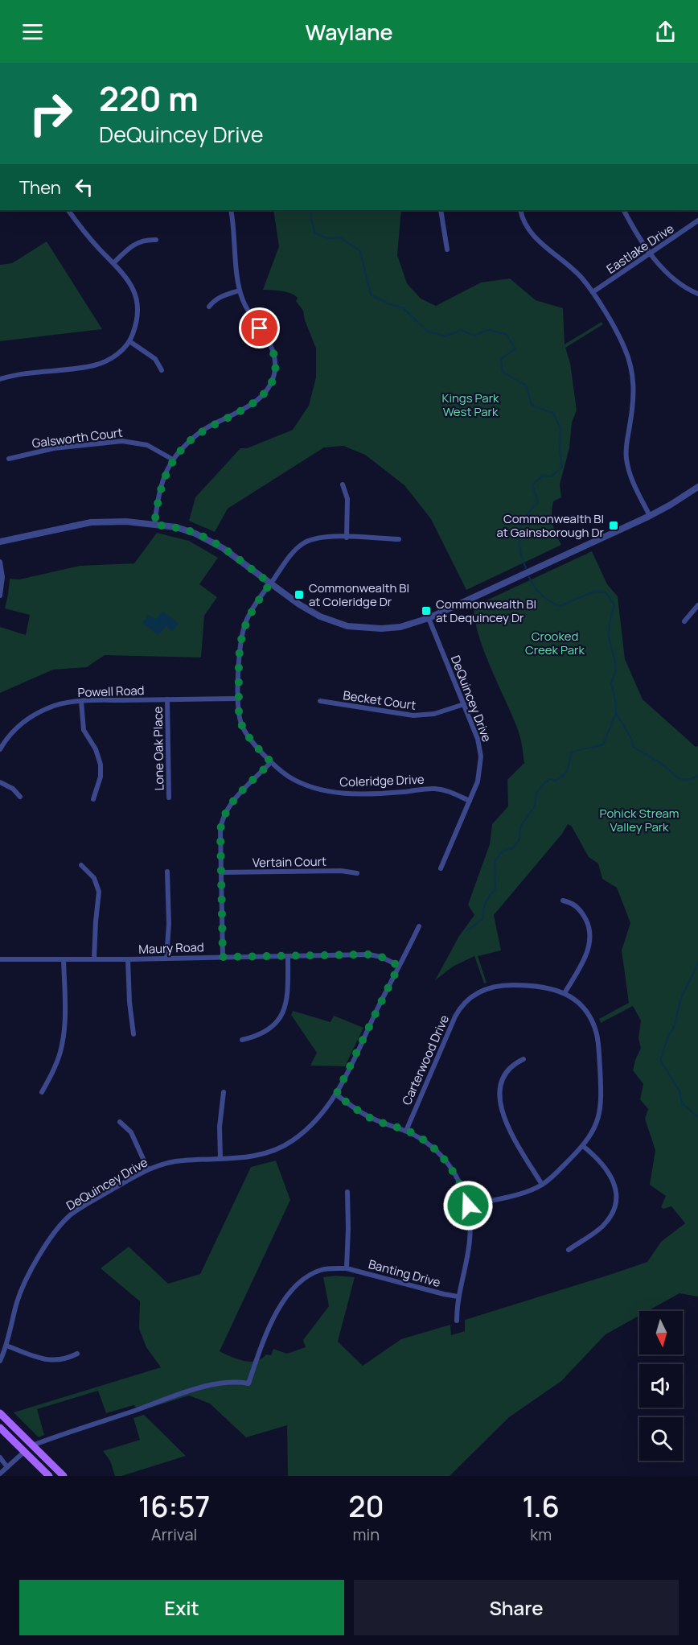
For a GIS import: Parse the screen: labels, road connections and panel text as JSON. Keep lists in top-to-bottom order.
{
  "streets": {
    "street": [
      "Eastlake Drive",
      "Galsworth Court",
      "Powell Road",
      "DeQuincey Drive",
      "Becket Court",
      "Lone Oak Place",
      "Coleridge Drive",
      "Vertain Court",
      "Maury Road",
      "Carterwood Drive",
      "Banting Drive"
    ]
  },
  "crossings": [
    ["Powell Road", "Lone Oak Place"],
    ["Powell Road", "Coleridge Drive"],
    ["DeQuincey Drive", "Becket Court"],
    ["DeQuincey Drive", "Coleridge Drive"],
    ["DeQuincey Drive", "Maury Road"]
  ],
  "parks": ["Kings Park West Park", "Crooked Creek Park", "Pohick Stream Valley Park"],
  "places": {
    "transit": ["Commonwealth Bl at Gainsborough Dr", "Commonwealth Bl at Coleridge Dr", "Commonwealth Bl at Dequincey Dr"]
  },
  "north": "bottom",
  "page": {
    "header": "Waylane",
    "turn": ["220 m", "DeQuincey Drive"],
    "then": "Then",
    "eta": [
      "16:57",
      "Arrival",
      "20",
      "min",
      "1.6",
      "km"
    ],
    "buttons": ["Exit", "Share"]
  }
}
